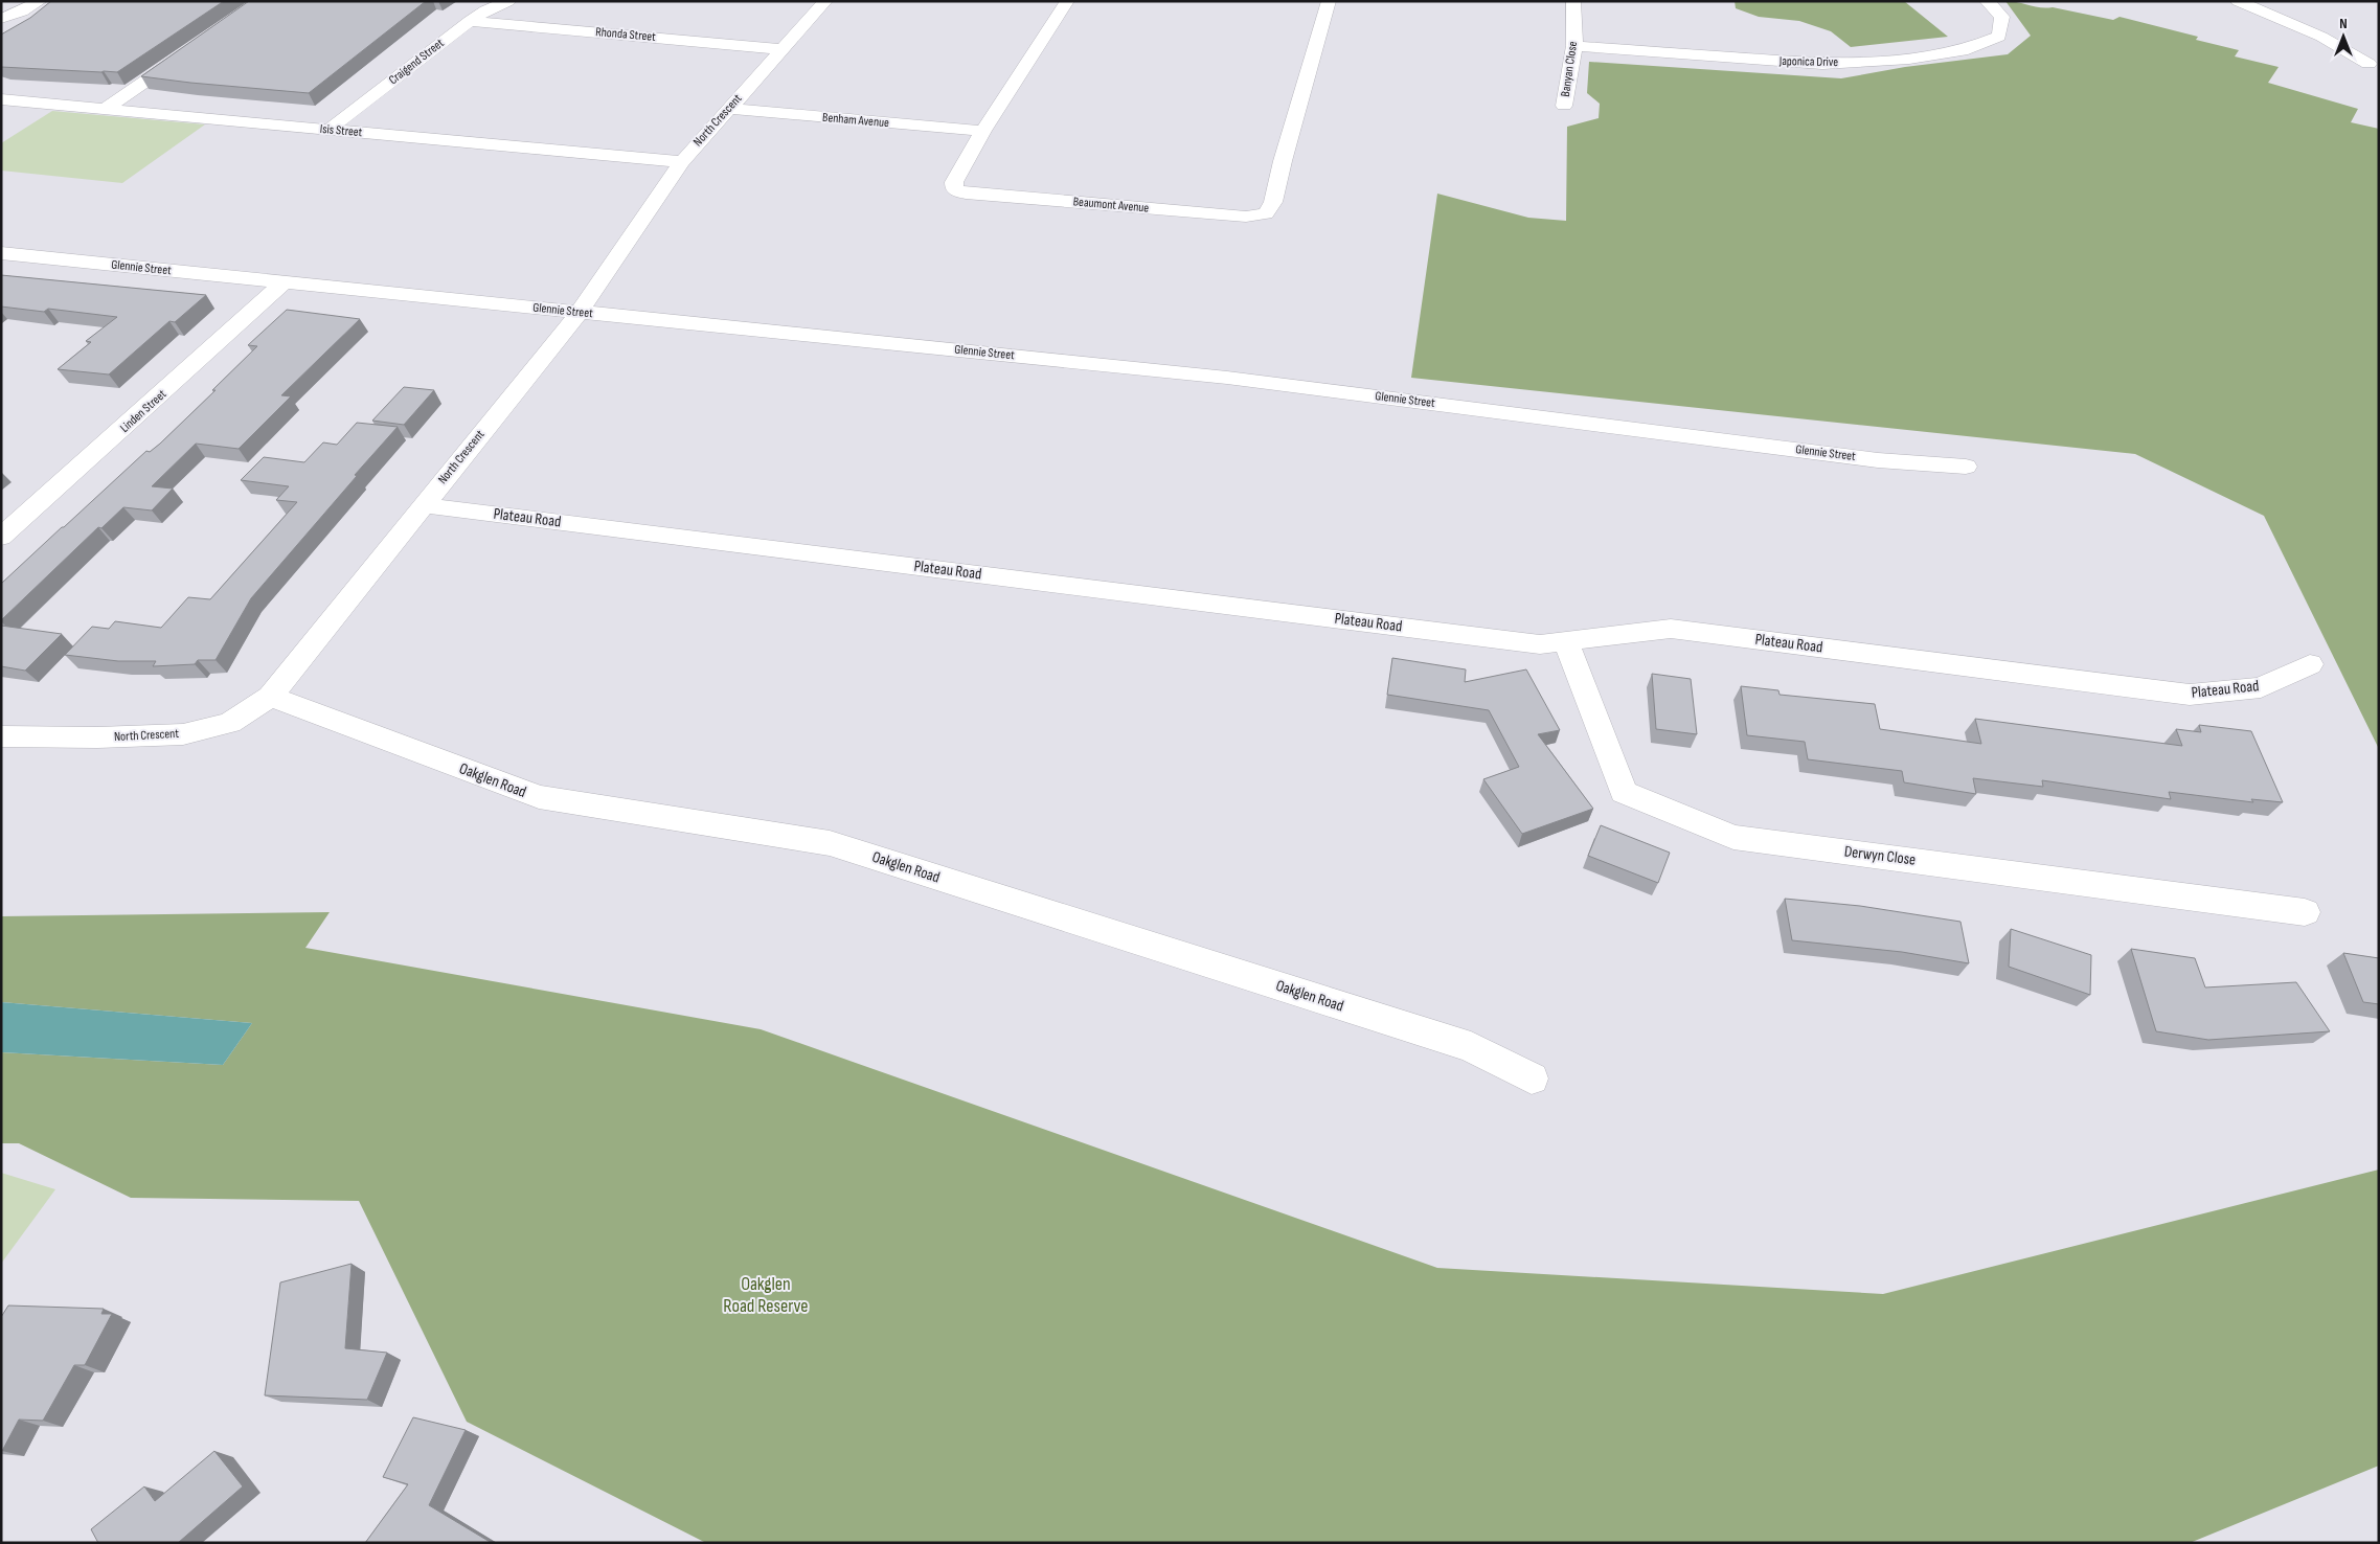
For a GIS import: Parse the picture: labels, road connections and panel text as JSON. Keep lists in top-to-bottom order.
{
  "streets": {
    "street": [
      "Rhonda Street",
      "Craigend Street",
      "Japonica Drive",
      "Banyan Close",
      "North Crescent",
      "Benham Avenue",
      "Isis Street",
      "Beaumont Avenue",
      "Glennie Street",
      "Linden Street",
      "Plateau Road",
      "Oakglen Road",
      "Derwyn Close"
    ]
  },
  "crossings": [
    ["Rhonda Street", "Craigend Street"],
    ["Rhonda Street", "North Crescent"],
    ["Craigend Street", "Isis Street"],
    ["Japonica Drive", "Banyan Close"],
    ["North Crescent", "Benham Avenue"],
    ["North Crescent", "Isis Street"],
    ["North Crescent", "Glennie Street"],
    ["North Crescent", "Plateau Road"],
    ["North Crescent", "Oakglen Road"],
    ["Benham Avenue", "Beaumont Avenue"],
    ["Glennie Street", "Linden Street"],
    ["Plateau Road", "Derwyn Close"]
  ],
  "parks": ["Oakglen Road Reserve"],
  "north": "top"
}
